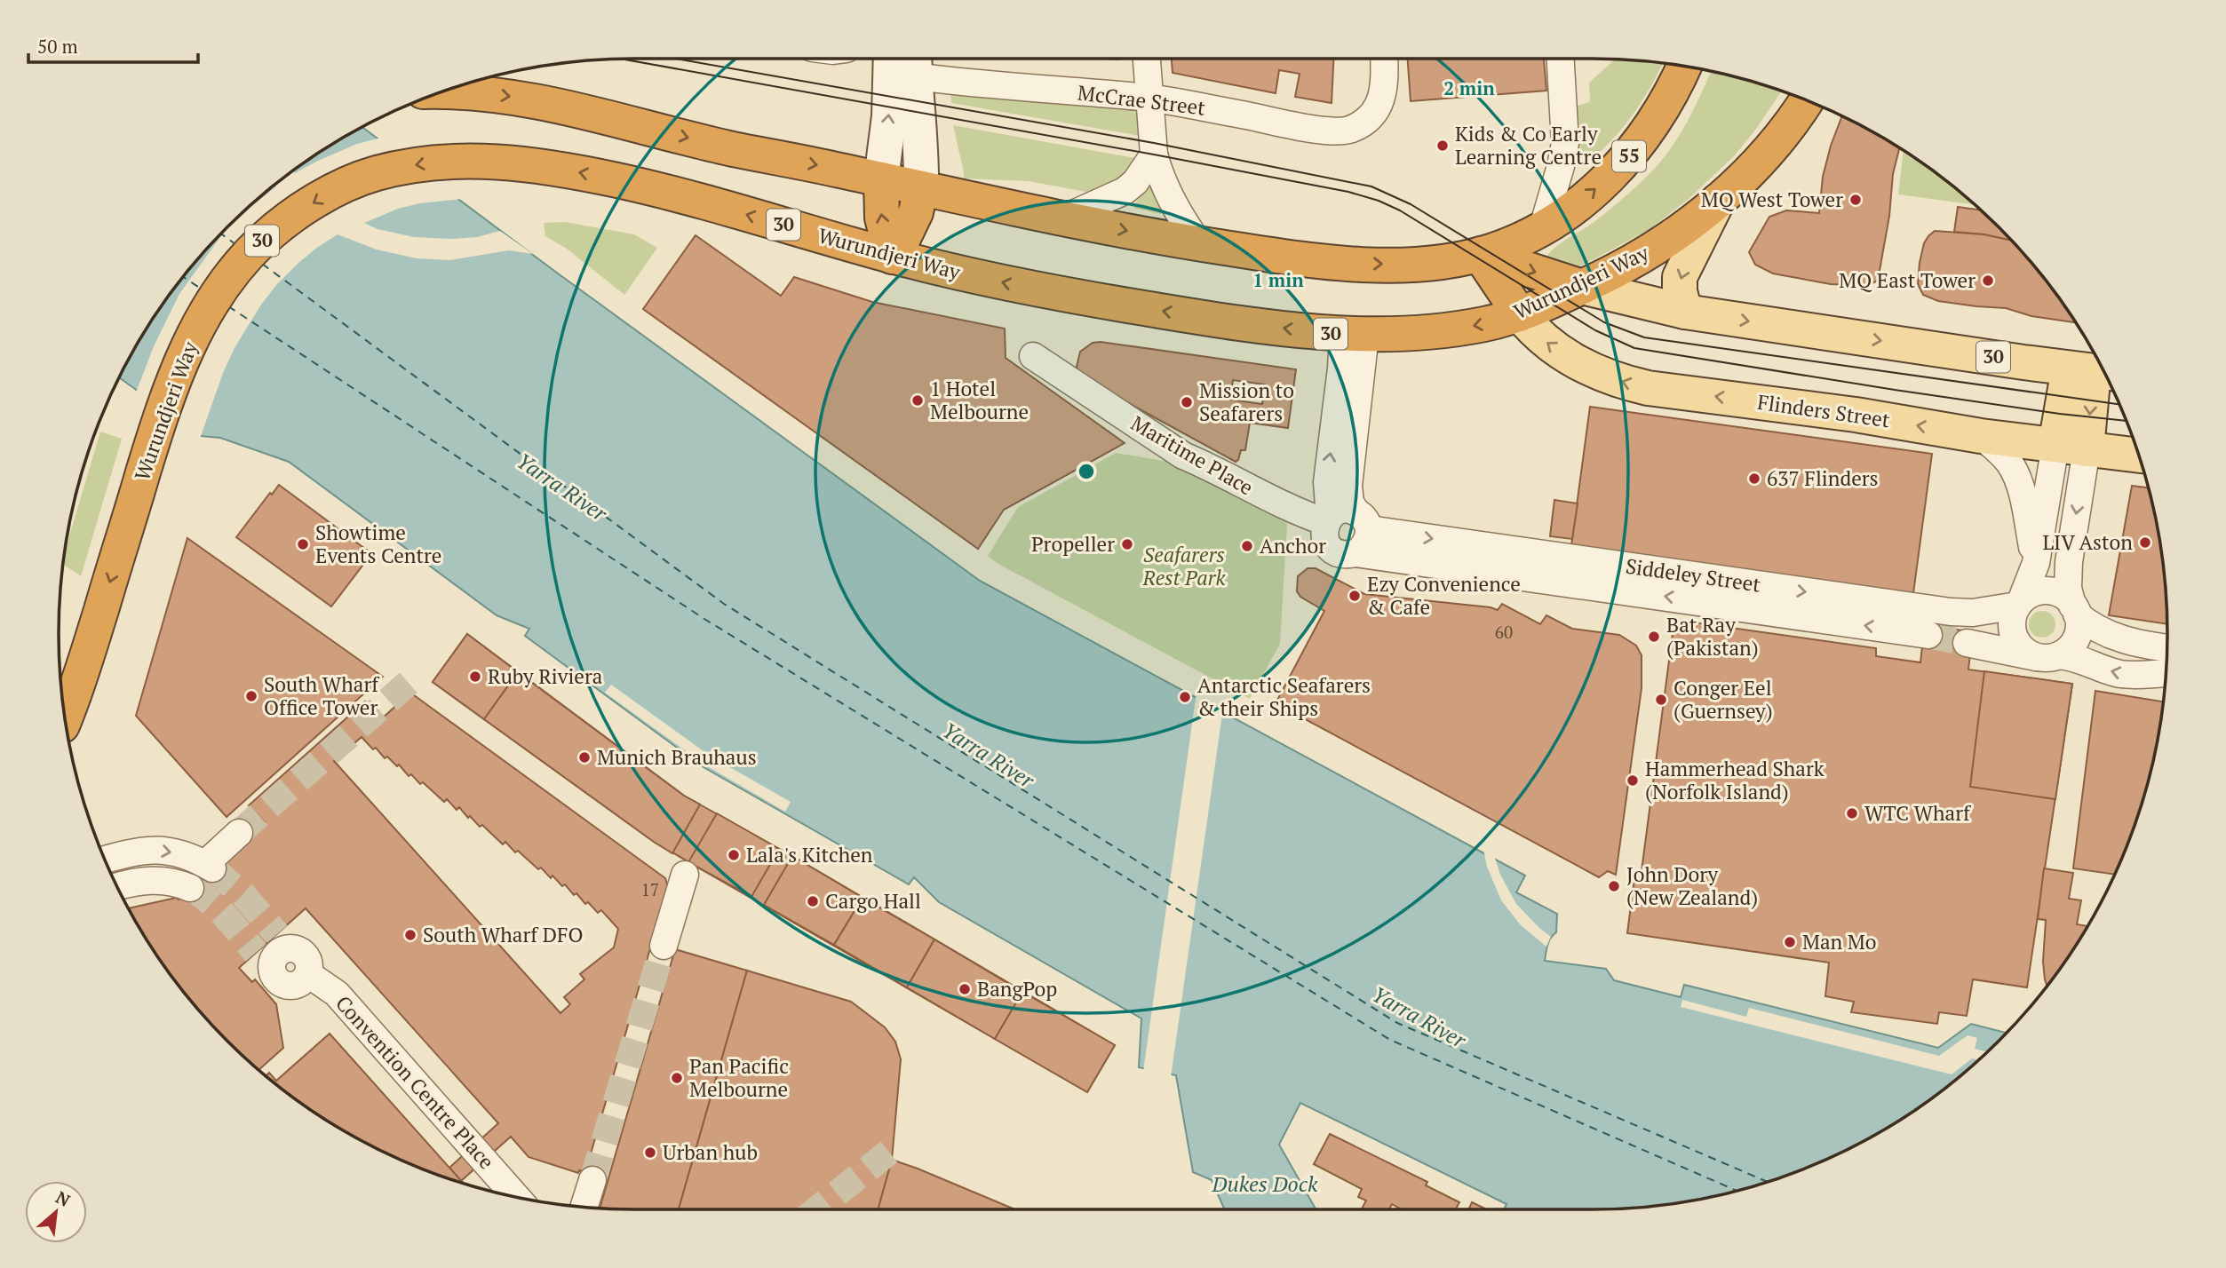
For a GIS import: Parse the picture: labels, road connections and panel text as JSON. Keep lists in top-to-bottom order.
{
  "streets": {
    "highway": ["55", "30", "Wurundjeri Way"],
    "main road": ["Flinders Street"],
    "street": [
      "McCrae Street",
      "Maritime Place",
      "Siddeley Street",
      "Convention Centre Place"
    ]
  },
  "crossings": [
    ["55", "30"],
    ["30", "Wurundjeri Way"],
    ["Wurundjeri Way", "Flinders Street"],
    ["Maritime Place", "Siddeley Street"]
  ],
  "one_way": ["Wurundjeri Way"],
  "water": ["Yarra River", "Dukes Dock"],
  "parks": ["Seafarers Rest Park"],
  "places": [
    "Kids & Co Early Learning Centre",
    "MQ West Tower",
    "MQ East Tower",
    "1 Hotel Melbourne",
    "Mission to Seafarers",
    "637 Flinders",
    "LIV Aston",
    "Showtime Events Centre",
    "Propeller",
    "Anchor",
    "Ezy Convenience & Cafe",
    "Bat Ray (Pakistan)",
    "Ruby Riviera",
    "South Wharf Office Tower",
    "Antarctic Seafarers & their Ships",
    "Conger Eel (Guernsey)",
    "Munich Brauhaus",
    "Hammerhead Shark (Norfolk Island)",
    "WTC Wharf",
    "Lala's Kitchen",
    "John Dory (New Zealand)",
    "Cargo Hall",
    "South Wharf DFO",
    "Man Mo",
    "BangPop",
    "Pan Pacific Melbourne",
    "Urban hub"
  ],
  "house_numbers": ["60", "17"],
  "scale_bar": "50 m",
  "north": "top right",
  "rings": ["2 min", "1 min"]
}
